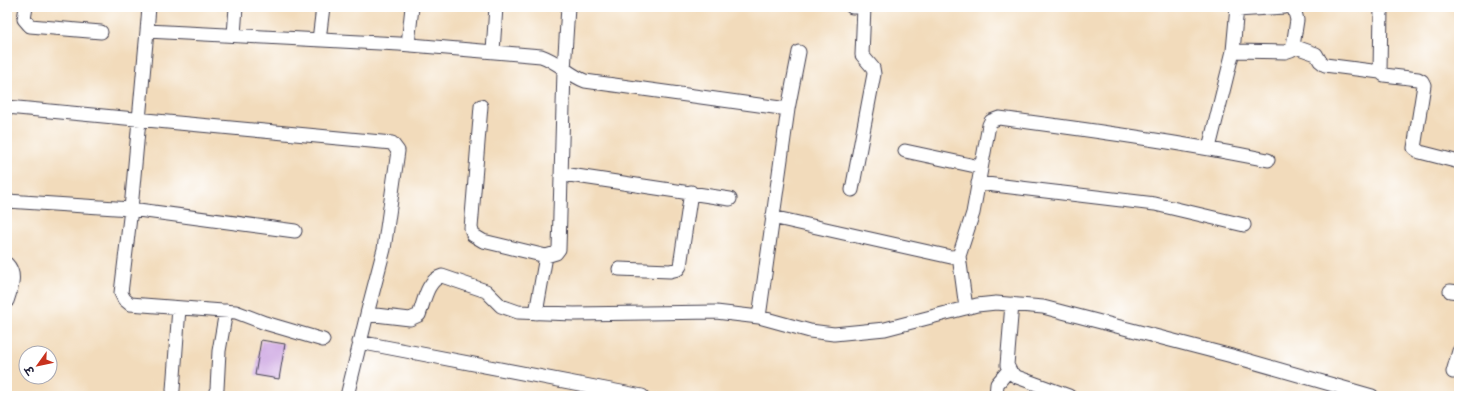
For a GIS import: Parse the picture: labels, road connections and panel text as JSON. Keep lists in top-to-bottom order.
{
  "north": "bottom left"
}
